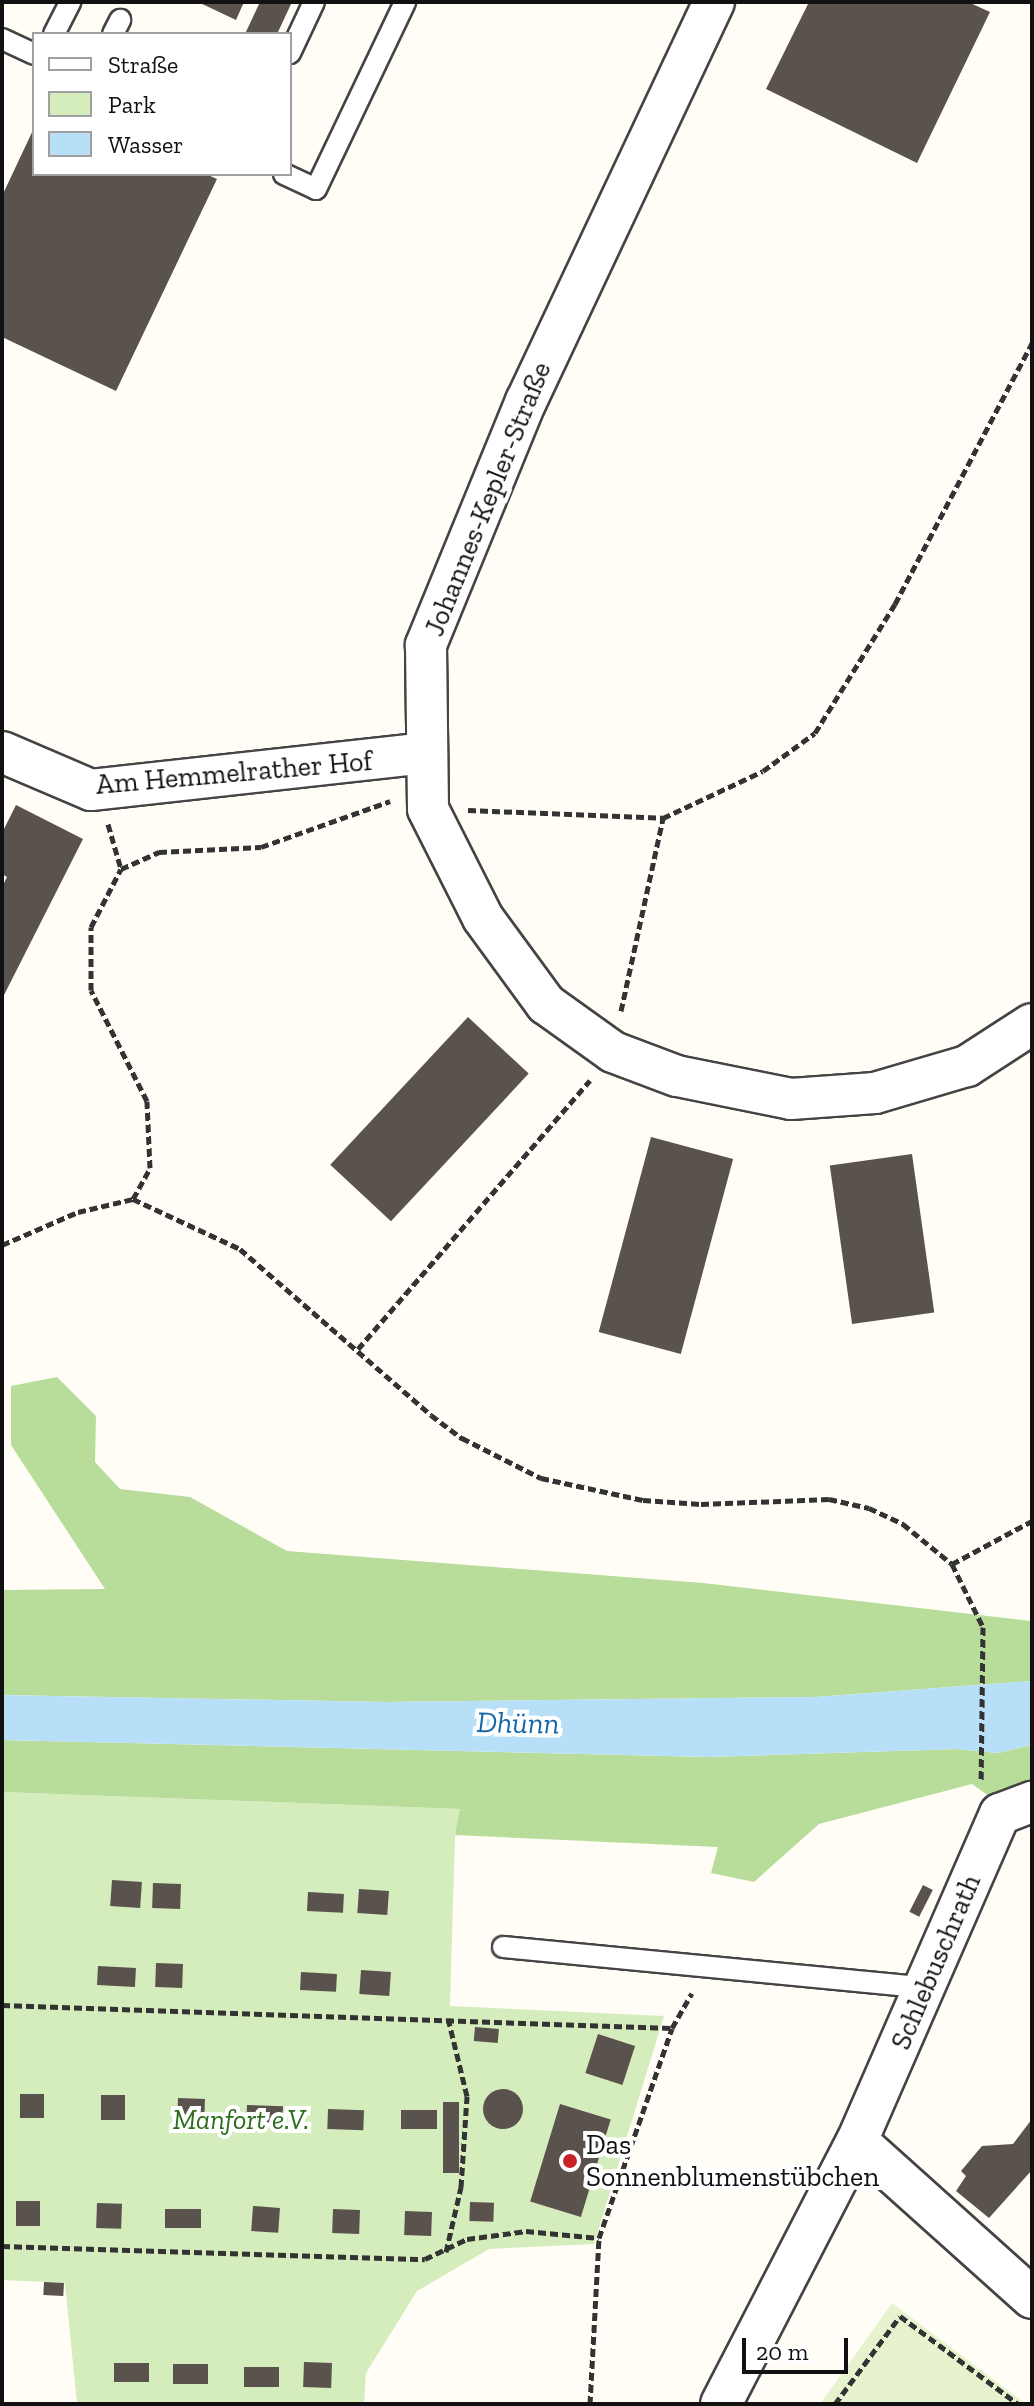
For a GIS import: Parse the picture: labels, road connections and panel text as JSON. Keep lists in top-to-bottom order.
{
  "streets": {
    "street": ["Johannes-Kepler-Straße", "Am Hemmelrather Hof", "Schlebuschrath"]
  },
  "crossings": [
    ["Johannes-Kepler-Straße", "Am Hemmelrather Hof"]
  ],
  "water": ["Dhünn"],
  "parks": ["Manfort e.V."],
  "places": ["Das Sonnenblumenstübchen"],
  "legend": ["Straße", "Park", "Wasser"],
  "scale_bar": "20 m"
}
